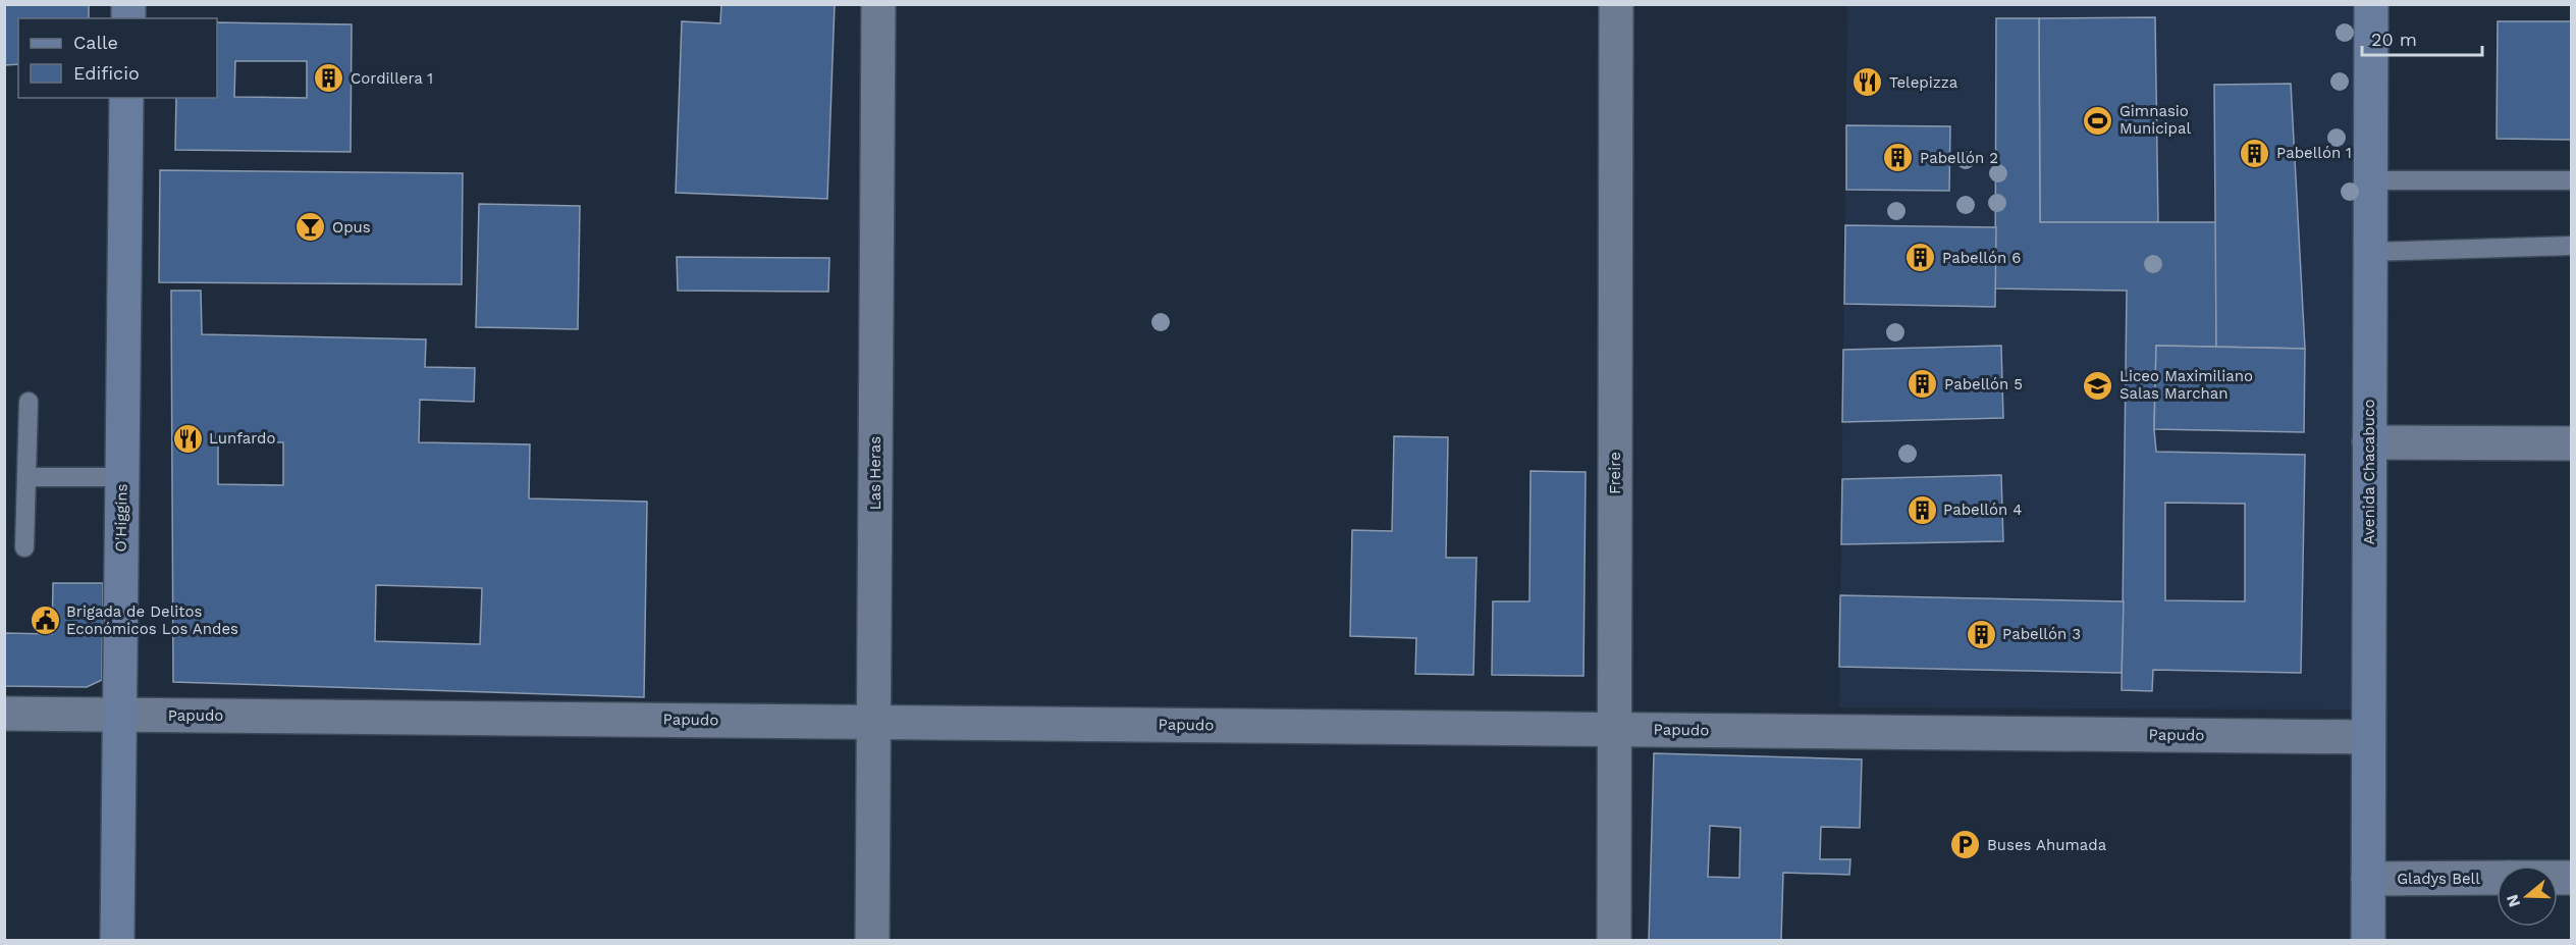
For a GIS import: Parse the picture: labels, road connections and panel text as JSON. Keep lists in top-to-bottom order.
{
  "streets": {
    "main road": ["Avenida Chacabuco", "O'Higgins"],
    "street": [
      "Las Heras",
      "Freire",
      "Papudo",
      "Gladys Bell"
    ]
  },
  "crossings": [
    ["Avenida Chacabuco", "Papudo"],
    ["Avenida Chacabuco", "Gladys Bell"],
    ["Las Heras", "Papudo"],
    ["Freire", "Papudo"],
    ["O'Higgins", "Papudo"]
  ],
  "places": {
    "building": [
      "Cordillera 1",
      "Pabellón 1",
      "Pabellón 2",
      "Pabellón 6",
      "Pabellón 5",
      "Pabellón 4",
      "Pabellón 3"
    ],
    "restaurant": ["Telepizza", "Lunfardo"],
    "sports": ["Gimnasio Municipal"],
    "bar": ["Opus"],
    "school or university": ["Liceo Maximiliano Salas Marchan"],
    "public building": ["Brigada de Delitos Económicos Los Andes"],
    "parking": ["Buses Ahumada"]
  },
  "legend": ["Calle", "Edificio"],
  "scale_bar": "20 m",
  "north": "left"
}
